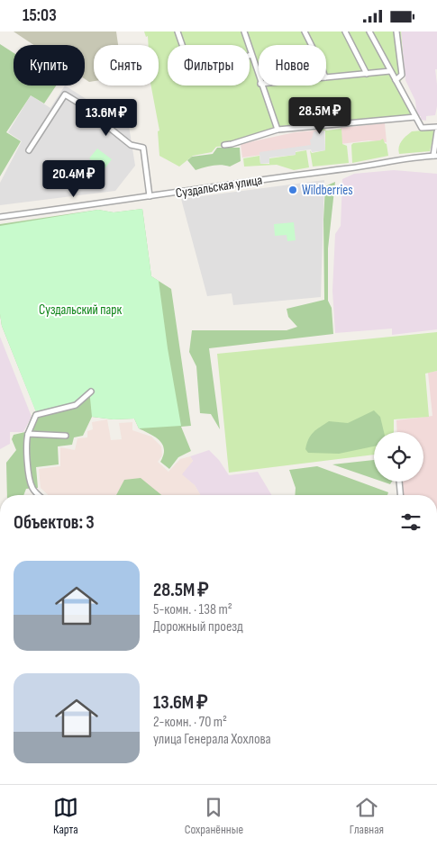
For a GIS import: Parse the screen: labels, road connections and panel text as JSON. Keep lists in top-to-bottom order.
{
  "streets": {
    "street": ["Суздальская улица"]
  },
  "parks": ["Суздальский парк"],
  "places": ["Wildberries"],
  "page": {
    "status": "15:03",
    "chip": [
      "Купить",
      "Снять",
      "Фильтры",
      "Новое"
    ],
    "price": ["28.5M ₽", "13.6M ₽", "20.4M ₽"],
    "heading": "Объектов: 3",
    "list": [
      {
        "name": "28.5M ₽",
        "note": "5-комн. · 138 m² · Дорожный проезд"
      },
      {
        "name": "13.6M ₽",
        "note": "2-комн. · 70 m² · улица Генерала Хохлова"
      }
    ],
    "tabs": ["Карта", "Сохранённые", "Главная"]
  }
}
